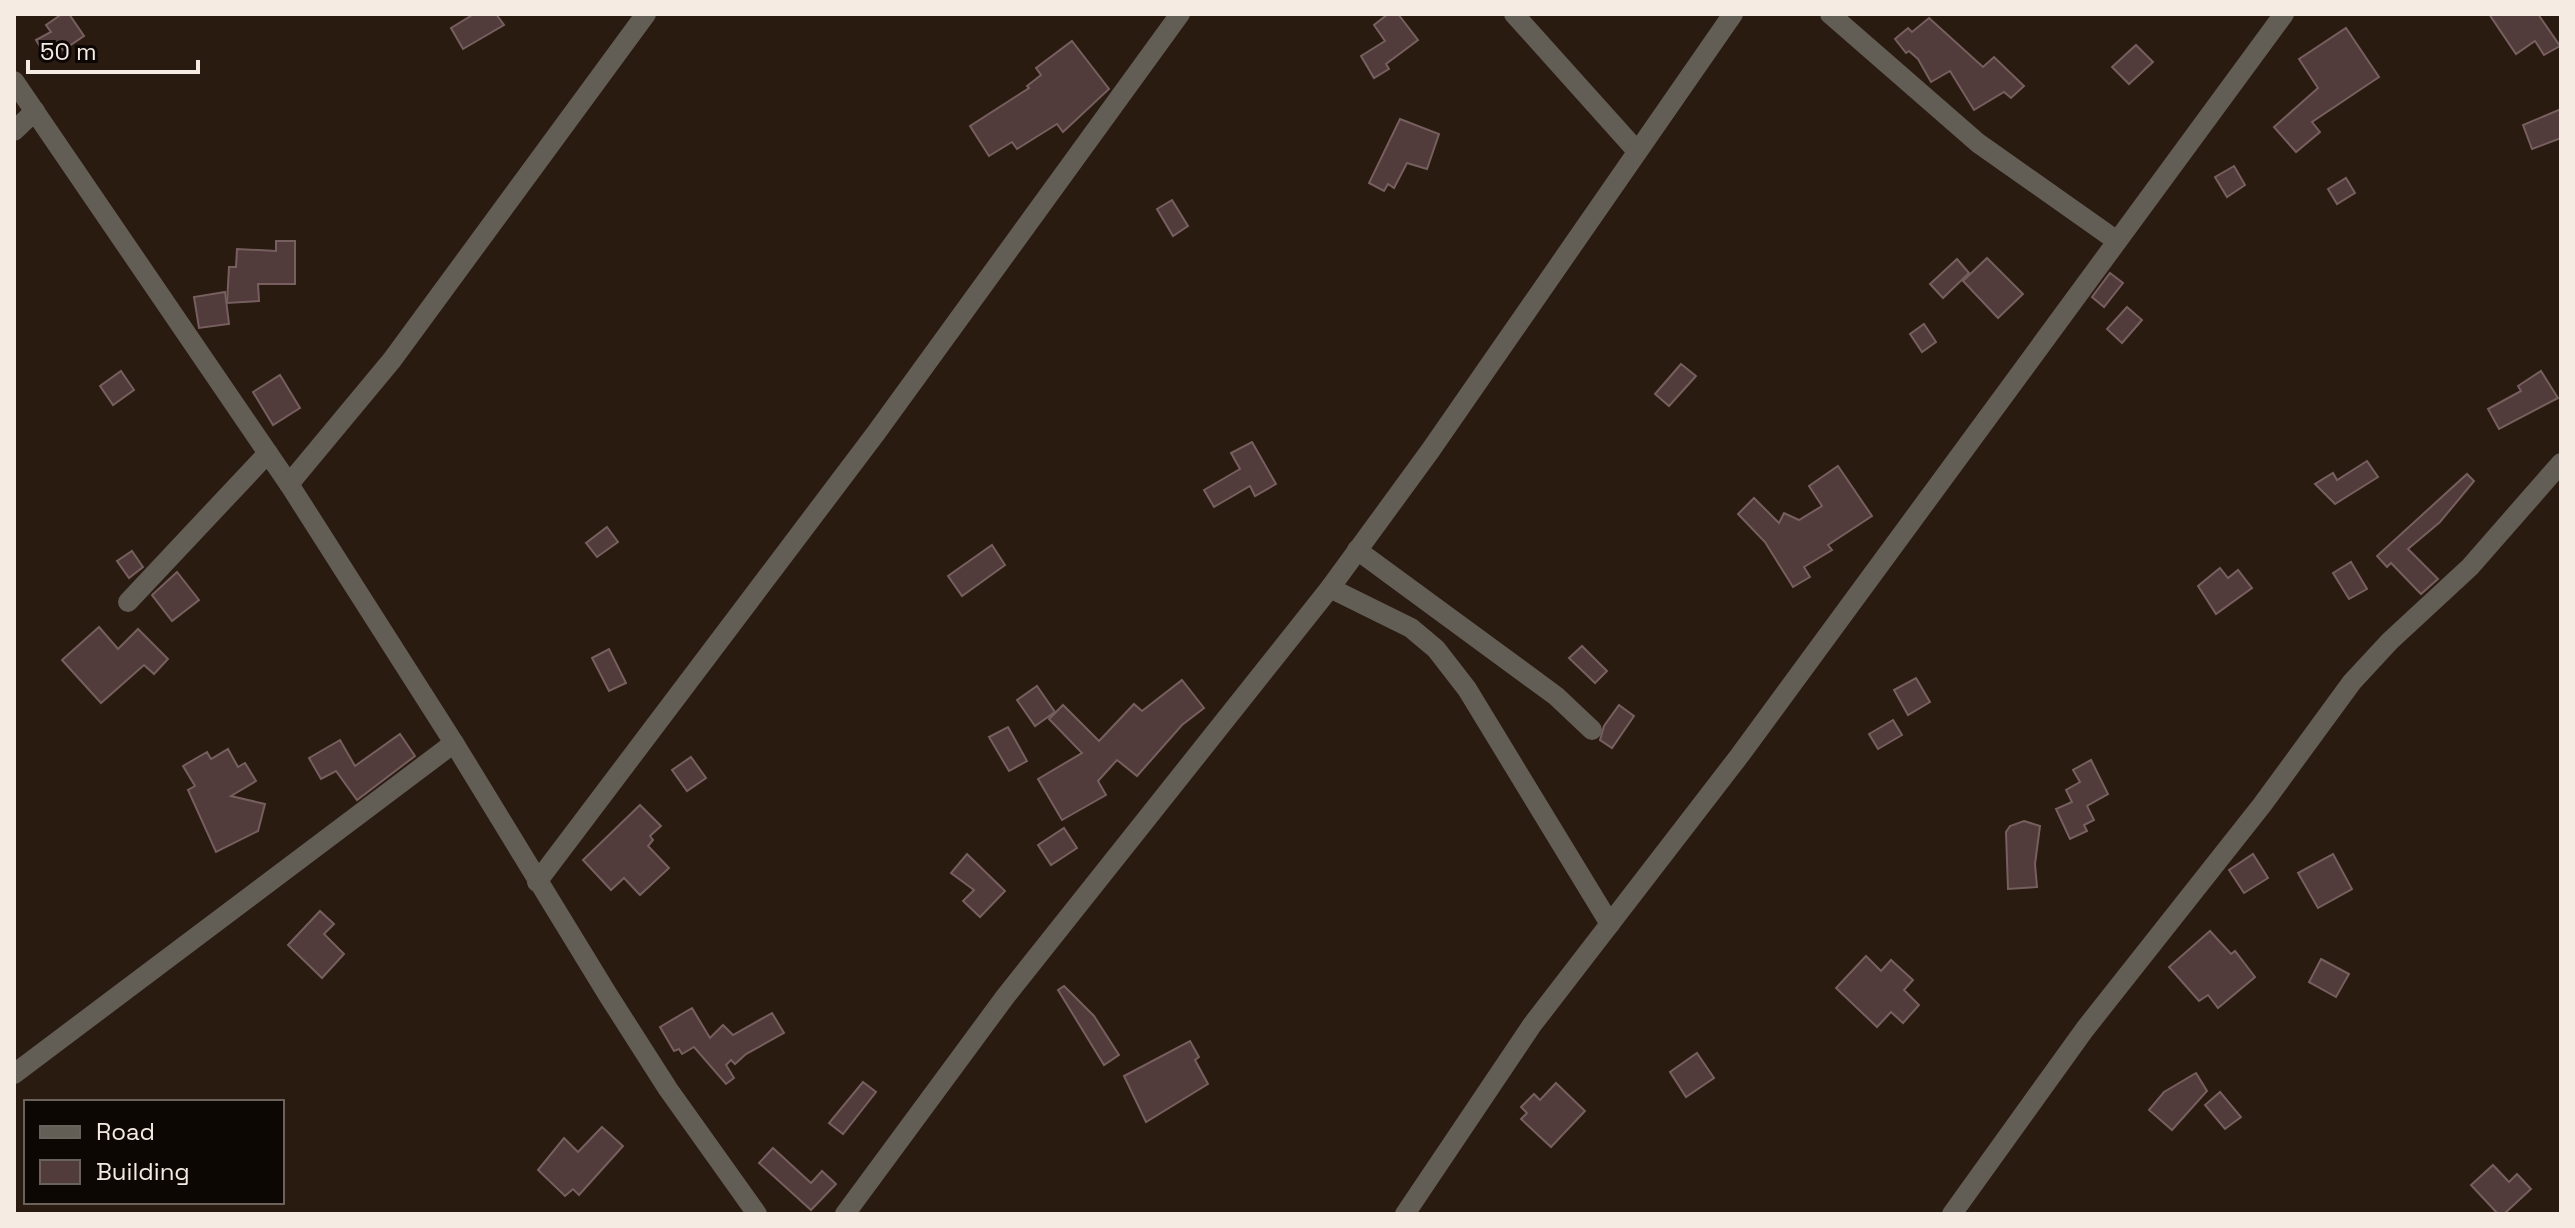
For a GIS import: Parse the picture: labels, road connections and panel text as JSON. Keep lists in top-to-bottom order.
{
  "legend": ["Road", "Building"],
  "scale_bar": "50 m"
}
